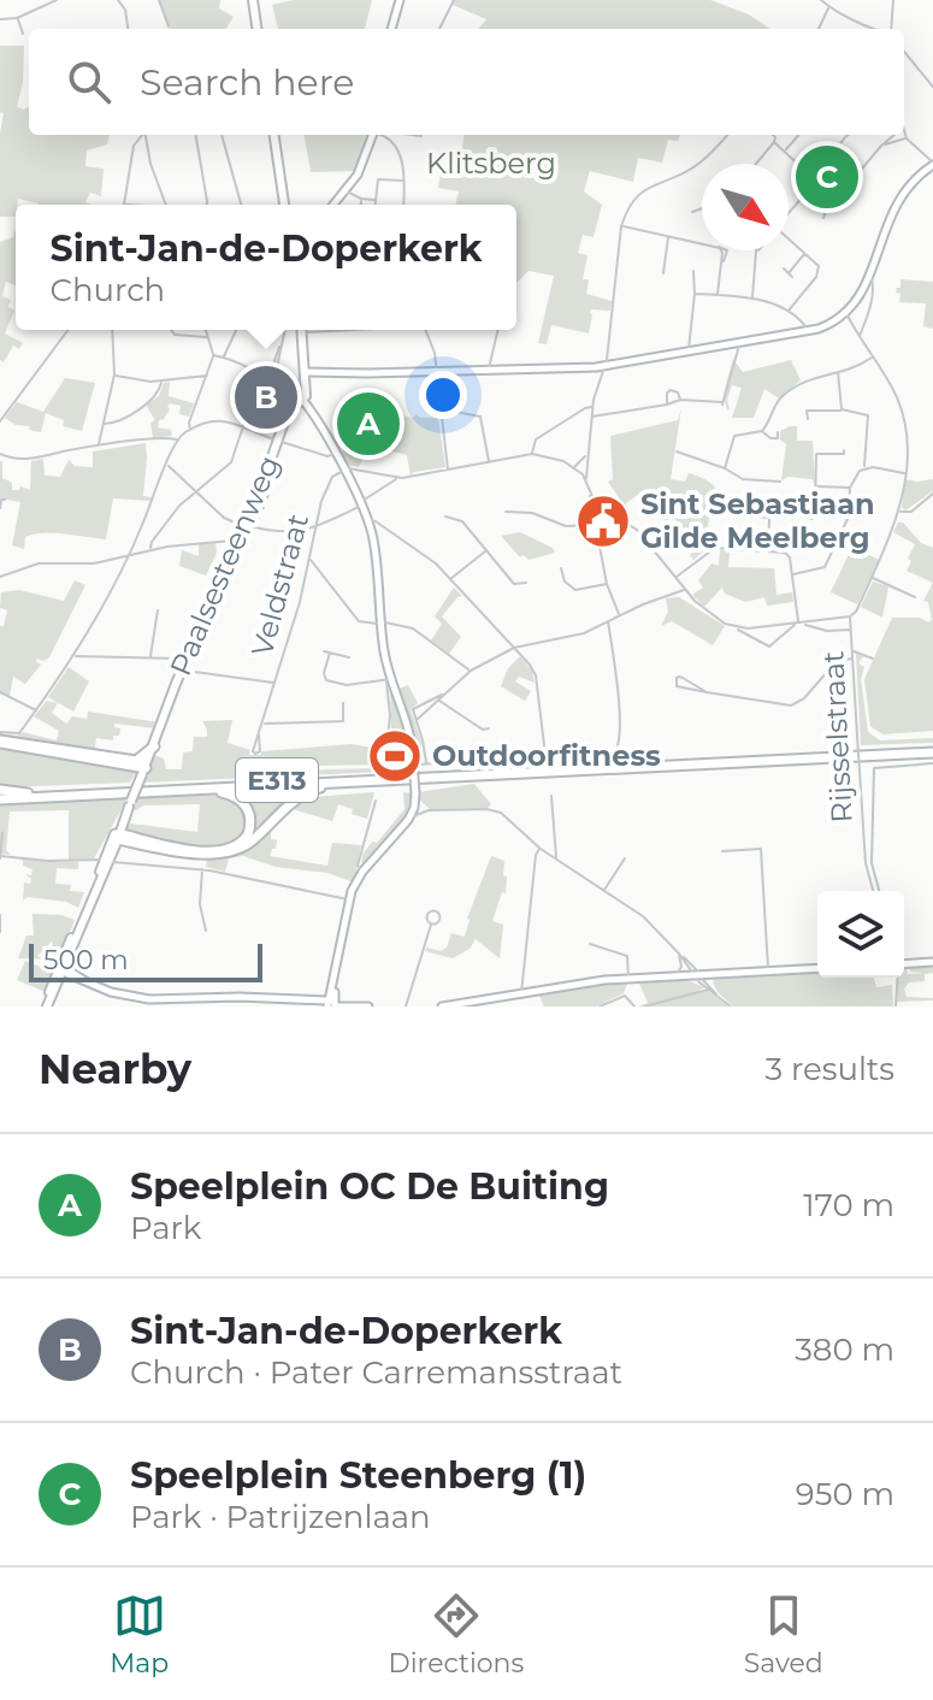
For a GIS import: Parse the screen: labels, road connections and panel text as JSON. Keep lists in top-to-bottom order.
{
  "streets": {
    "highway": ["E313"],
    "main road": ["Paalsesteenweg"],
    "street": ["Veldstraat", "Rijsselstraat"]
  },
  "crossings": [
    ["Paalsesteenweg", "Veldstraat"]
  ],
  "parks": ["Klitsberg"],
  "places": {
    "public building": ["Sint Sebastiaan Gilde Meelberg"],
    "sports": ["Outdoorfitness"]
  },
  "scale_bar": "500 m",
  "north": "bottom right",
  "page": {
    "search": "Search here",
    "pins": ["C", "B", "A"],
    "popup": ["Sint-Jan-de-Doperkerk", "Church"],
    "scale": "500 m",
    "heading": ["Nearby", "3 results"],
    "list": [
      {
        "mark": "A",
        "name": "Speelplein OC De Buiting",
        "note": "Park",
        "value": "170 m"
      },
      {
        "mark": "B",
        "name": "Sint-Jan-de-Doperkerk",
        "note": "Church · Pater Carremansstraat",
        "value": "380 m"
      },
      {
        "mark": "C",
        "name": "Speelplein Steenberg (1)",
        "note": "Park · Patrijzenlaan",
        "value": "950 m"
      }
    ],
    "nav": ["Map", "Directions", "Saved"]
  }
}
